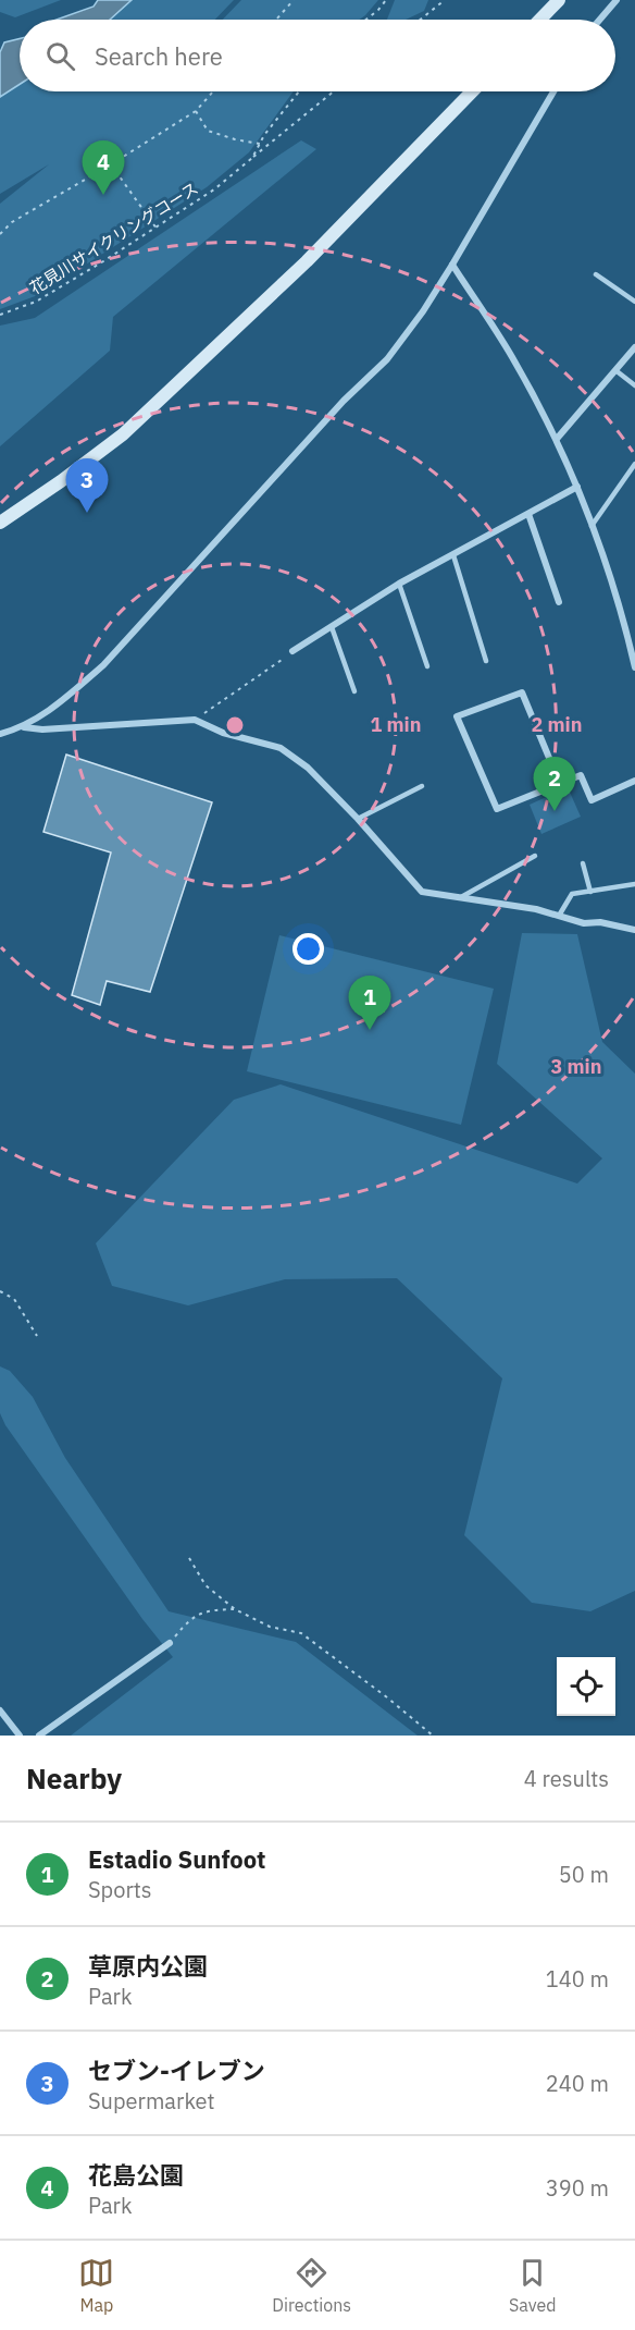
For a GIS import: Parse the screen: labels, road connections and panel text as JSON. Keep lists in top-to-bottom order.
{
  "streets": {
    "path": ["花見川サイクリングコース"]
  },
  "page": {
    "search": "Search here",
    "pins": [
      "4",
      "3",
      "2",
      "1"
    ],
    "heading": ["Nearby", "4 results"],
    "list": [
      {
        "mark": "1",
        "name": "Estadio Sunfoot",
        "note": "Sports",
        "value": "50 m"
      },
      {
        "mark": "2",
        "name": "草原内公園",
        "note": "Park",
        "value": "140 m"
      },
      {
        "mark": "3",
        "name": "セブン-イレブン",
        "note": "Supermarket",
        "value": "240 m"
      },
      {
        "mark": "4",
        "name": "花島公園",
        "note": "Park",
        "value": "390 m"
      }
    ],
    "nav": ["Map", "Directions", "Saved"]
  },
  "rings": ["1 min", "2 min", "3 min"]
}
